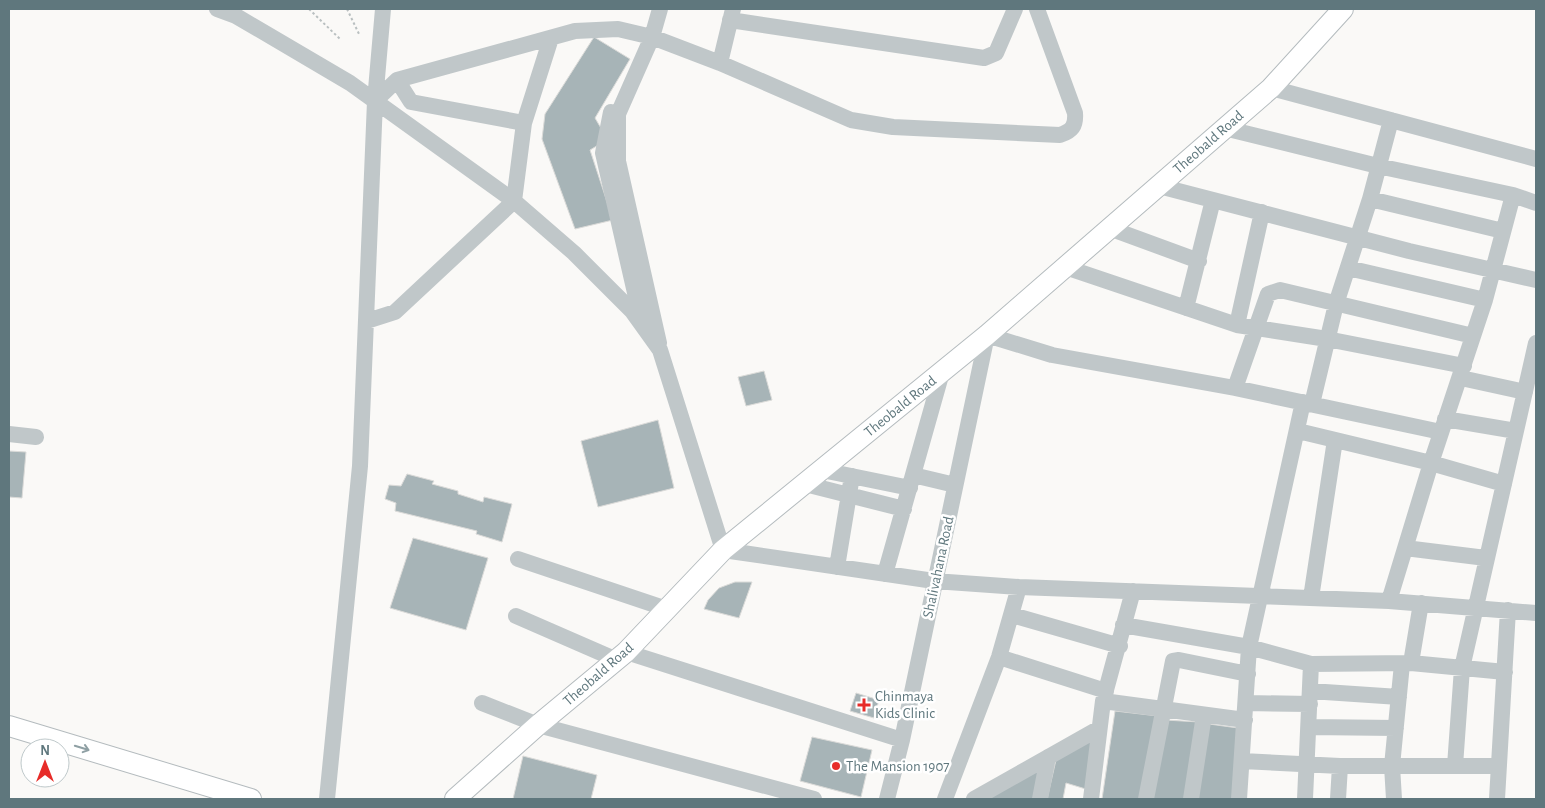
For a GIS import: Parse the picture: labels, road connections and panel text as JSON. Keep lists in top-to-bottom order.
{
  "streets": {
    "main road": ["Theobald Road"],
    "street": ["Shalivahana Road"]
  },
  "crossings": [
    ["Theobald Road", "Shalivahana Road"]
  ],
  "places": {
    "health": ["Chinmaya Kids Clinic"],
    "other": ["The Mansion 1907"]
  },
  "north": "top"
}
